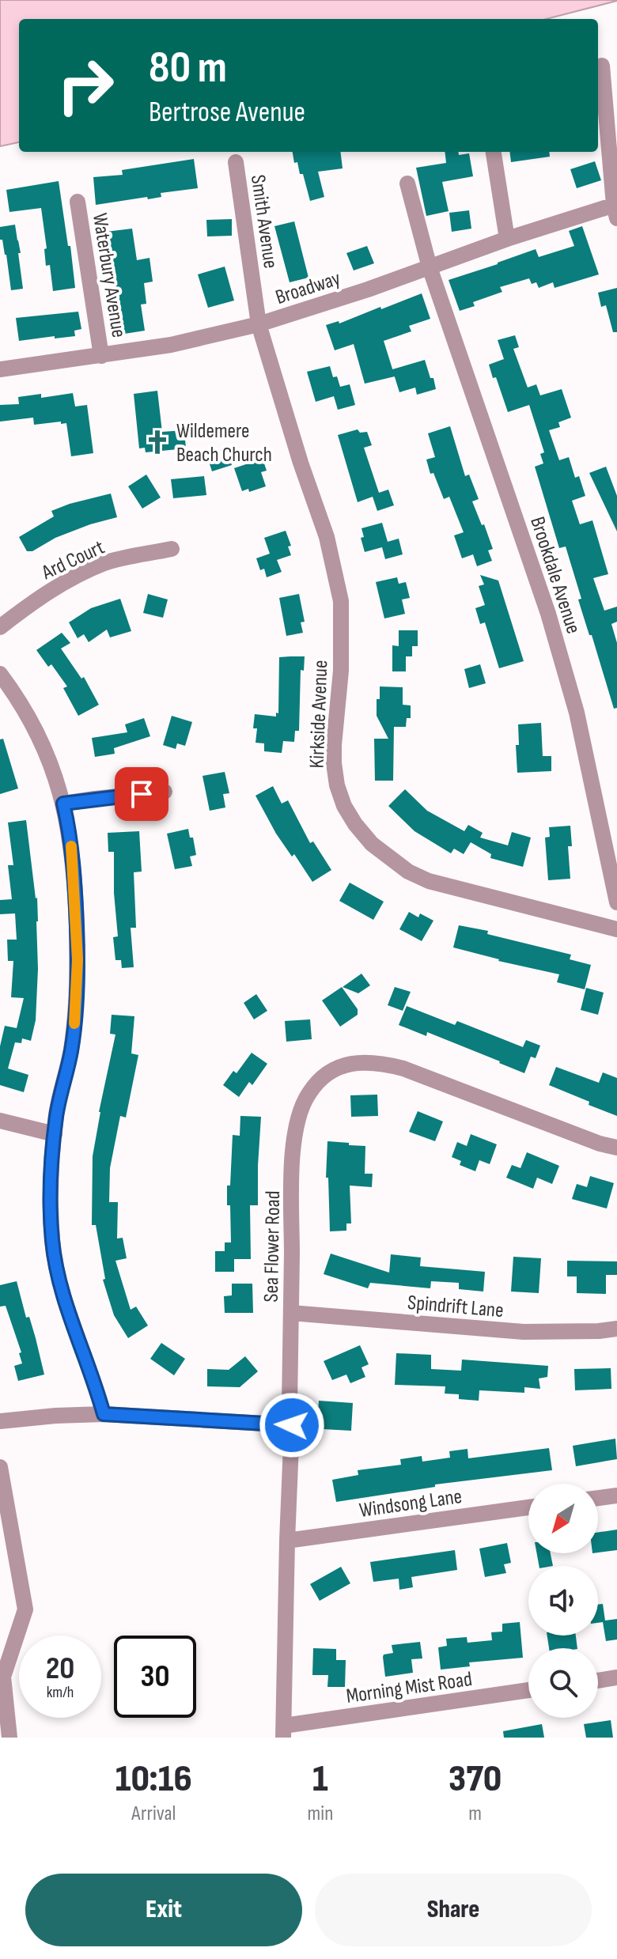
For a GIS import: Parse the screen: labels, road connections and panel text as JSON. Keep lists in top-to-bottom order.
{
  "streets": {
    "street": [
      "Smith Avenue",
      "Waterbury Avenue",
      "Broadway",
      "Ard Court",
      "Brookdale Avenue",
      "Kirkside Avenue",
      "Sea Flower Road",
      "Spindrift Lane",
      "Windsong Lane",
      "Morning Mist Road"
    ]
  },
  "crossings": [
    ["Smith Avenue", "Broadway"],
    ["Smith Avenue", "Kirkside Avenue"],
    ["Waterbury Avenue", "Broadway"],
    ["Broadway", "Brookdale Avenue"],
    ["Broadway", "Kirkside Avenue"],
    ["Sea Flower Road", "Spindrift Lane"],
    ["Sea Flower Road", "Windsong Lane"],
    ["Sea Flower Road", "Morning Mist Road"]
  ],
  "places": {
    "church": ["Wildemere Beach Church"]
  },
  "north": "bottom left",
  "page": {
    "turn": ["80 m", "Bertrose Avenue"],
    "speed": "20 km/h",
    "limit": "30",
    "eta": [
      "10:16",
      "Arrival",
      "1",
      "min",
      "370",
      "m"
    ],
    "buttons": ["Exit", "Share"]
  }
}
